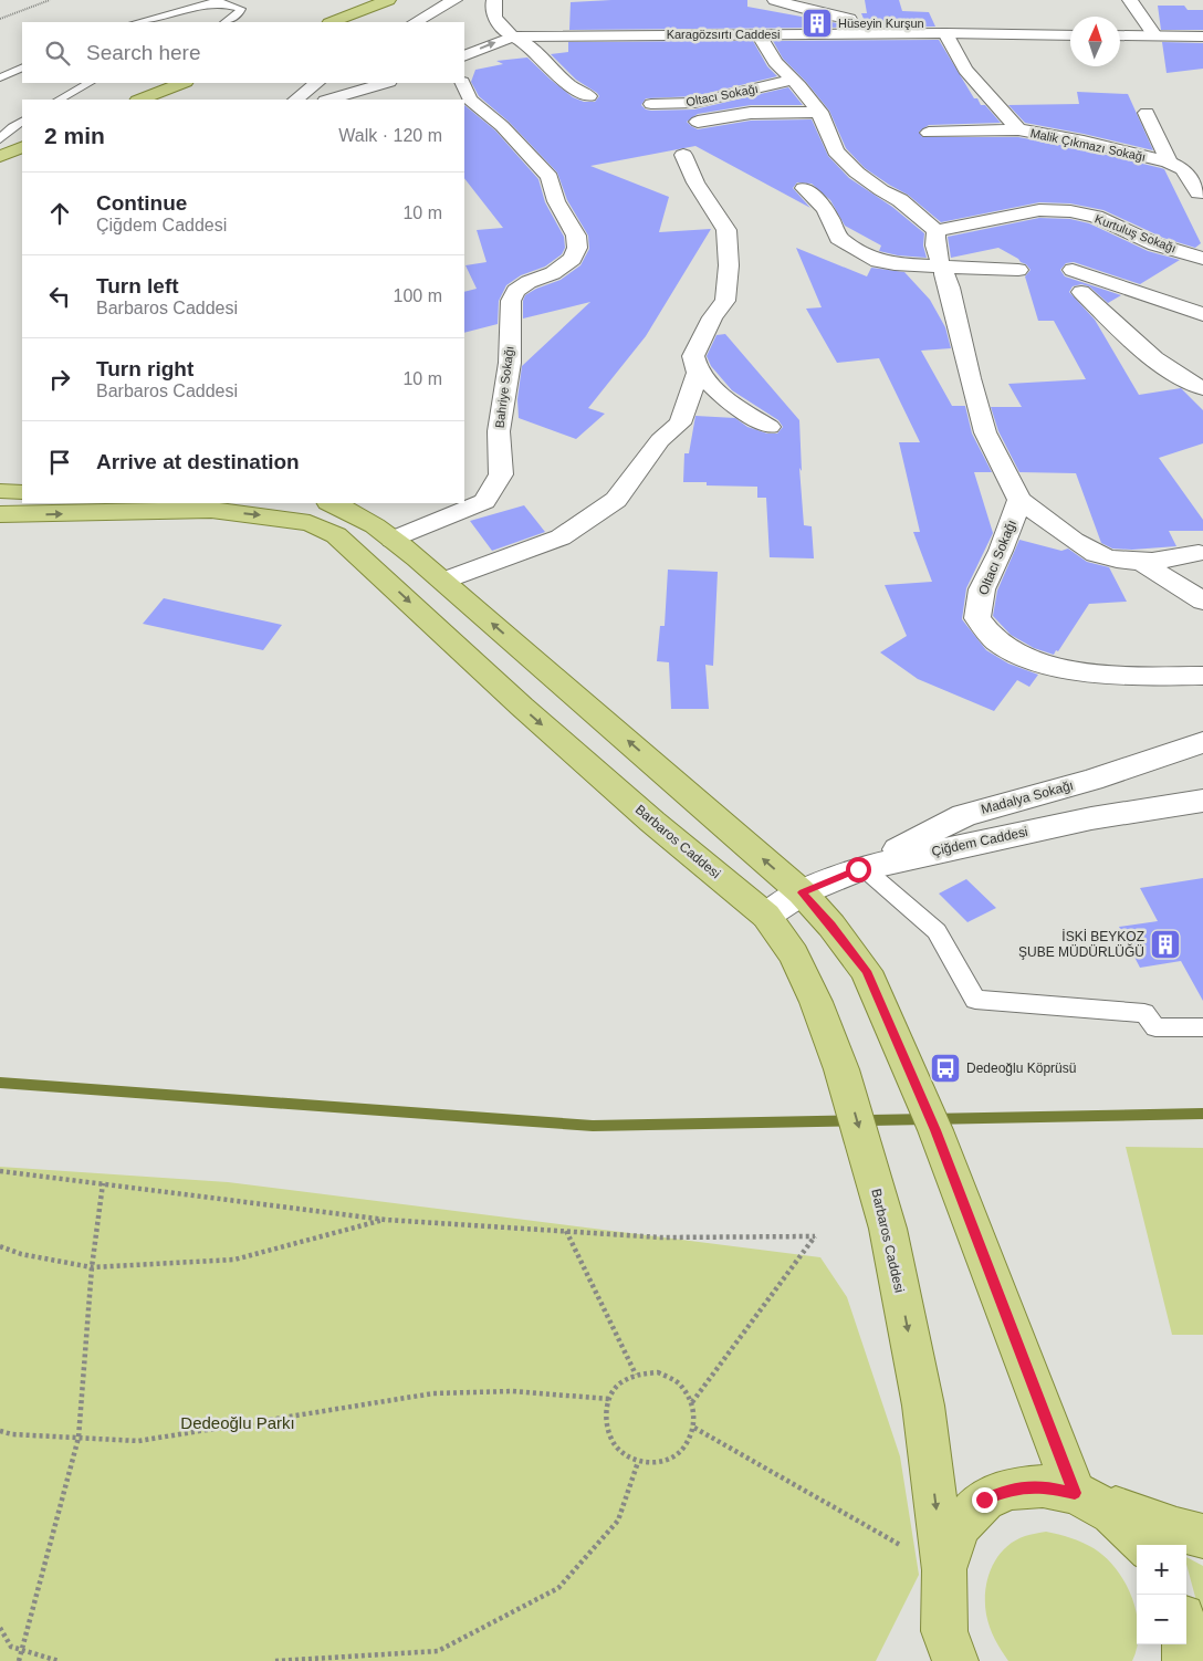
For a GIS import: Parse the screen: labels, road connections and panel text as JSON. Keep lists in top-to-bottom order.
{
  "streets": {
    "main road": ["Barbaros Caddesi"],
    "street": [
      "Karagözsırtı Caddesi",
      "Oltacı Sokağı",
      "Malik Çıkmazı Sokağı",
      "Kurtuluş Sokağı",
      "Bahriye Sokağı",
      "Madalya Sokağı",
      "Çiğdem Caddesi"
    ]
  },
  "crossings": [
    ["Karagözsırtı Caddesi", "Malik Çıkmazı Sokağı"],
    ["Madalya Sokağı", "Çiğdem Caddesi"],
    ["Barbaros Caddesi", "Çiğdem Caddesi"]
  ],
  "parks": ["Dedeoğlu Parkı"],
  "places": {
    "building": ["Hüseyin Kurşun", "İSKİ BEYKOZ ŞUBE MÜDÜRLÜĞÜ"],
    "bus stop": ["Dedeoğlu Köprüsü"]
  },
  "north": "top",
  "page": {
    "search": "Search here",
    "heading": ["2 min", "Walk · 120 m"],
    "list": [
      ["Continue", "Çiğdem Caddesi", "10 m"],
      ["Turn left", "Barbaros Caddesi", "100 m"],
      ["Turn right", "Barbaros Caddesi", "10 m"],
      "Arrive at destination"
    ],
    "map_buttons": ["+", "−"]
  }
}
